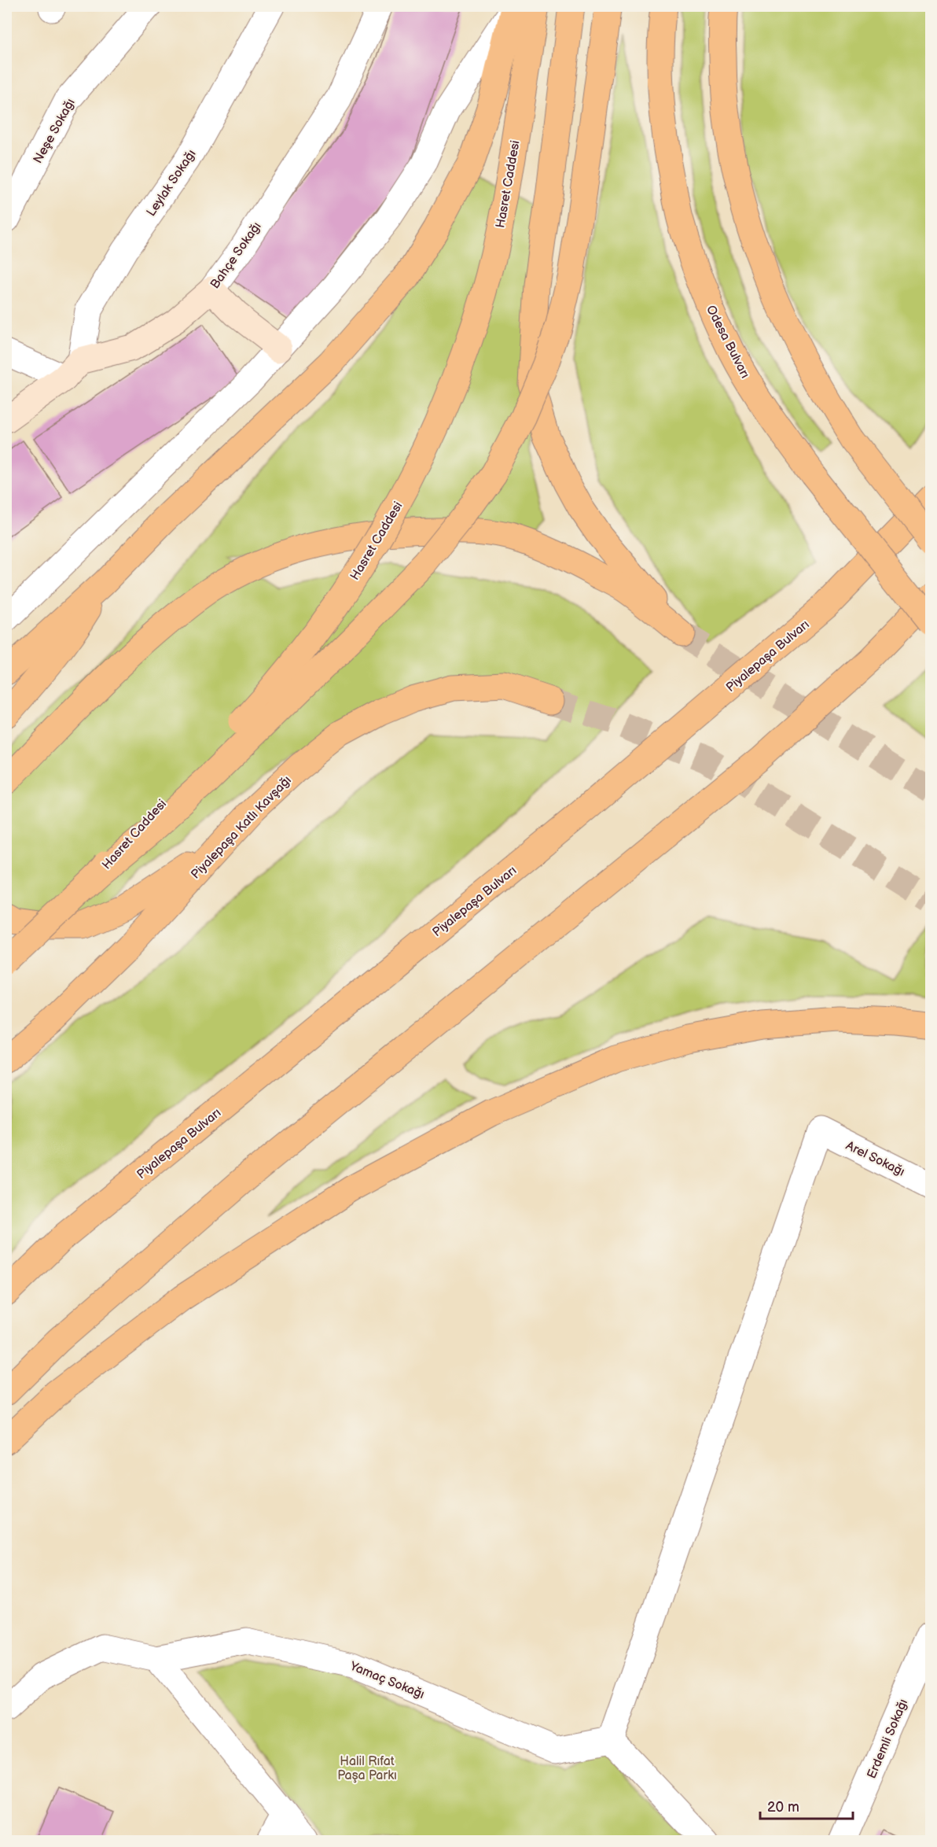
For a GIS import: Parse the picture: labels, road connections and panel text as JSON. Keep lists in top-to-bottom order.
{
  "streets": {
    "main road": [
      "Hasret Caddesi",
      "Odesa Bulvarı",
      "Piyalepaşa Bulvarı",
      "Piyalepaşa Katlı Kavşağı"
    ],
    "street": [
      "Neşe Sokağı",
      "Leylak Sokağı",
      "Bahçe Sokağı",
      "Arel Sokağı",
      "Yamaç Sokağı",
      "Erdemli Sokağı"
    ]
  },
  "crossings": [
    ["Leylak Sokağı", "Bahçe Sokağı"],
    ["Arel Sokağı", "Yamaç Sokağı"]
  ],
  "parks": ["Halil Rıfat Paşa Parkı"],
  "scale_bar": "20 m"
}
